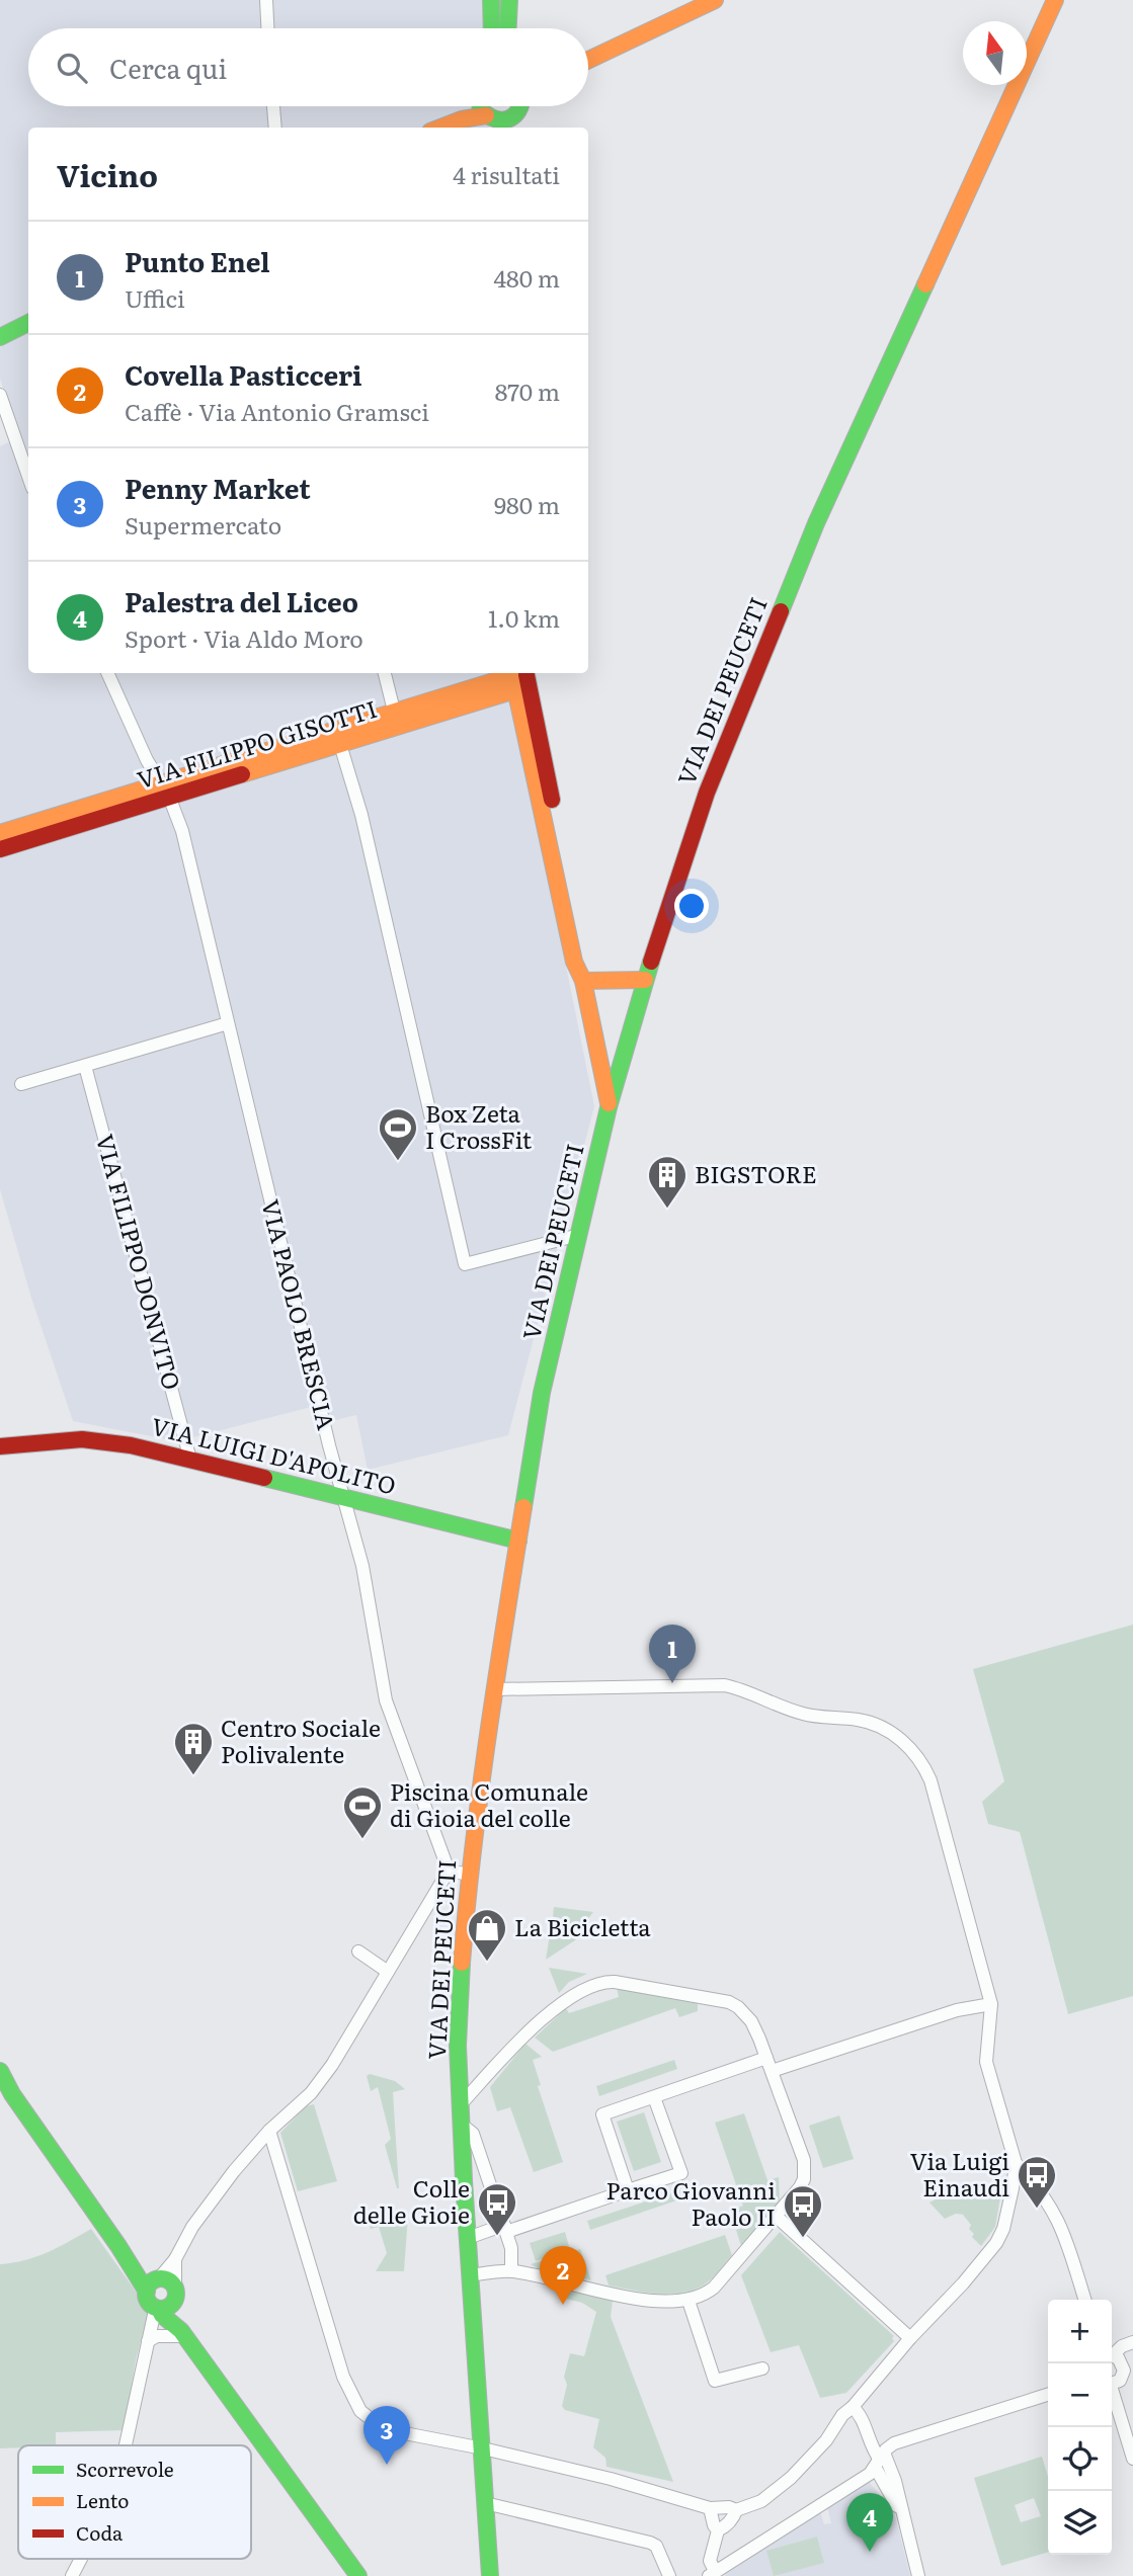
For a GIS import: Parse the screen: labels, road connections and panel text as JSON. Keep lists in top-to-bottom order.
{
  "streets": {
    "main road": ["VIA DEI PEUCETI", "VIA FILIPPO GISOTTI", "VIA LUIGI D'APOLITO"],
    "street": ["VIA FILIPPO DONVITO", "VIA PAOLO BRESCIA"]
  },
  "crossings": [
    ["VIA DEI PEUCETI", "VIA LUIGI D'APOLITO"],
    ["VIA FILIPPO GISOTTI", "VIA PAOLO BRESCIA"],
    ["VIA FILIPPO DONVITO", "VIA LUIGI D'APOLITO"],
    ["VIA PAOLO BRESCIA", "VIA LUIGI D'APOLITO"]
  ],
  "places": {
    "sports": ["Box Zeta I CrossFit", "Piscina Comunale di Gioia del colle"],
    "building": ["BIGSTORE", "Centro Sociale Polivalente"],
    "shop": ["La Bicicletta"],
    "bus stop": ["Via Luigi Einaudi", "Colle delle Gioie", "Parco Giovanni Paolo II"]
  },
  "legend": ["Scorrevole", "Lento", "Coda"],
  "north": "top",
  "page": {
    "search": "Cerca qui",
    "heading": ["Vicino", "4 risultati"],
    "list": [
      {
        "mark": "1",
        "name": "Punto Enel",
        "note": "Uffici",
        "value": "480 m"
      },
      {
        "mark": "2",
        "name": "Covella Pasticceri",
        "note": "Caffè · Via Antonio Gramsci",
        "value": "870 m"
      },
      {
        "mark": "3",
        "name": "Penny Market",
        "note": "Supermercato",
        "value": "980 m"
      },
      {
        "mark": "4",
        "name": "Palestra del Liceo",
        "note": "Sport · Via Aldo Moro",
        "value": "1.0 km"
      }
    ],
    "pins": [
      "1",
      "2",
      "3",
      "4"
    ],
    "map_buttons": ["+", "−"]
  }
}
